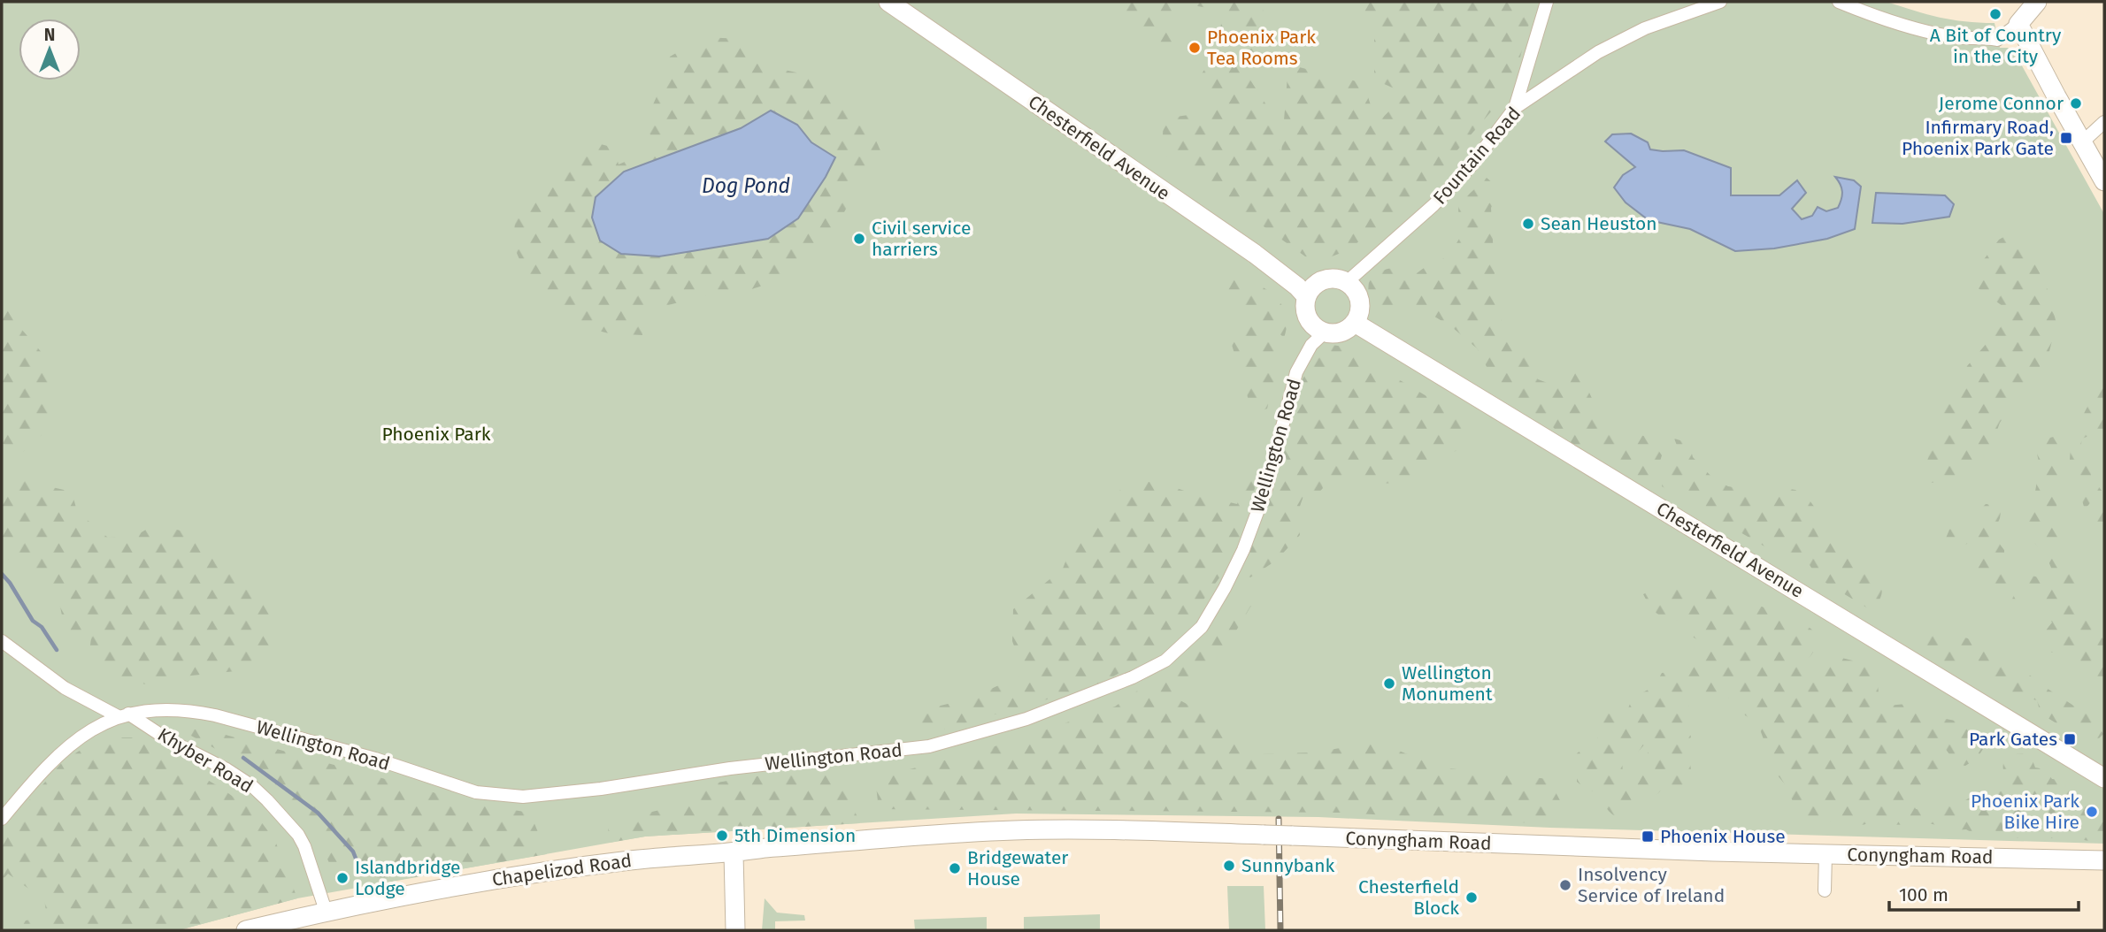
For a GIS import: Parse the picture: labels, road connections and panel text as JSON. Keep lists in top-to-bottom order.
{
  "streets": {
    "main road": ["Chesterfield Avenue", "Conyngham Road", "Chapelizod Road"],
    "street": ["Fountain Road", "Wellington Road", "Khyber Road"]
  },
  "crossings": [
    ["Chesterfield Avenue", "Fountain Road"],
    ["Chesterfield Avenue", "Wellington Road"],
    ["Fountain Road", "Wellington Road"],
    ["Wellington Road", "Khyber Road"],
    ["Khyber Road", "Chapelizod Road"],
    ["Conyngham Road", "Chapelizod Road"]
  ],
  "water": ["Dog Pond"],
  "parks": ["Phoenix Park"],
  "places": {
    "other": [
      "A Bit of Country in the City",
      "Phoenix Park Tea Rooms",
      "Jerome Connor",
      "Sean Heuston",
      "Civil service harriers",
      "Wellington Monument",
      "Phoenix Park Bike Hire",
      "5th Dimension",
      "Sunnybank",
      "Bridgewater House",
      "Islandbridge Lodge",
      "Insolvency Service of Ireland",
      "Chesterfield Block"
    ],
    "transit": ["Infirmary Road, Phoenix Park Gate", "Park Gates", "Phoenix House"]
  },
  "scale_bar": "100 m",
  "north": "top"
}
